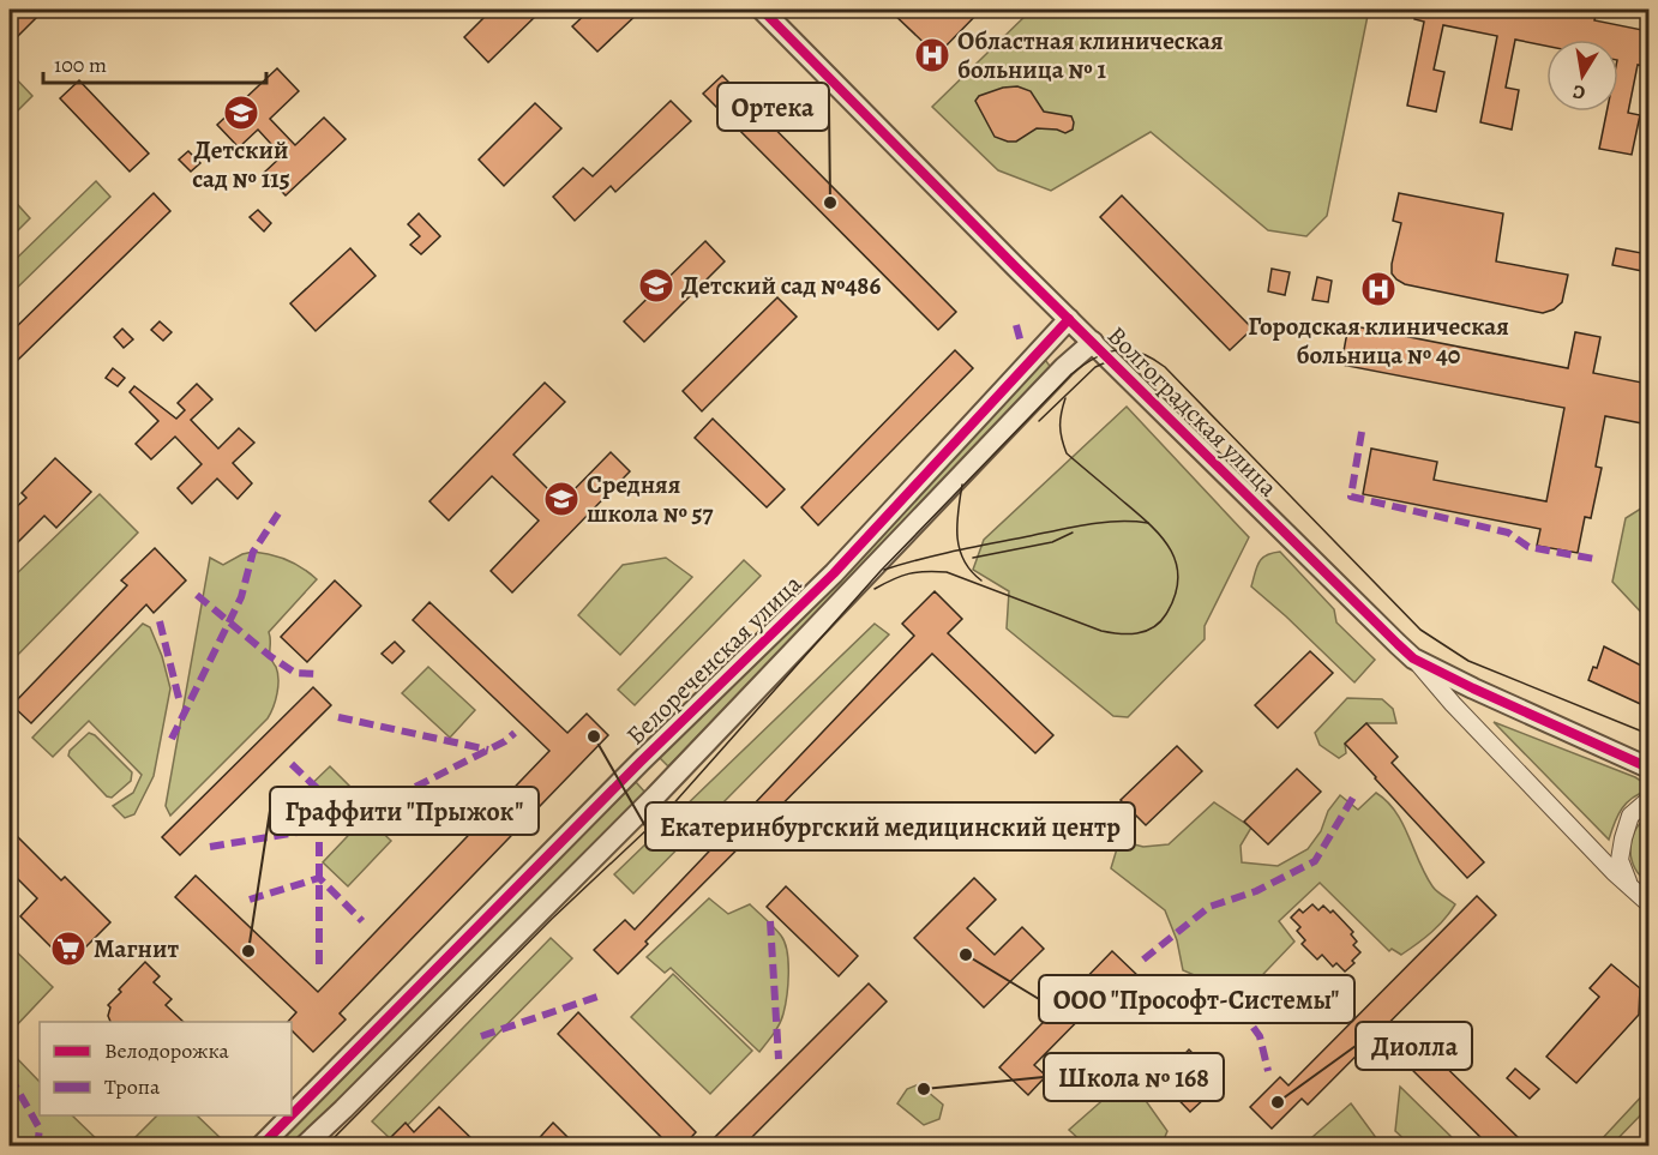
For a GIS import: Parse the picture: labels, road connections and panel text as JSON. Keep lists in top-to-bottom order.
{
  "streets": {
    "street": ["Волгоградская улица", "Белореченская улица"]
  },
  "crossings": [
    ["Волгоградская улица", "Белореченская улица"]
  ],
  "places": {
    "hospital": ["Областная клиническая больница № 1", "Городская клиническая больница № 40"],
    "school or university": ["Детский сад № 115", "Детский сад №486", "Средняя школа № 57"],
    "other": [
      "Ортека",
      "Екатеринбургский медицинский центр",
      "Граффити \"Прыжок\"",
      "ООО \"Прософт-Системы\"",
      "Школа № 168",
      "Диолла"
    ],
    "supermarket": ["Магнит"]
  },
  "legend": ["Велодорожка", "Тропа"],
  "scale_bar": "100 m",
  "north": "bottom"
}
